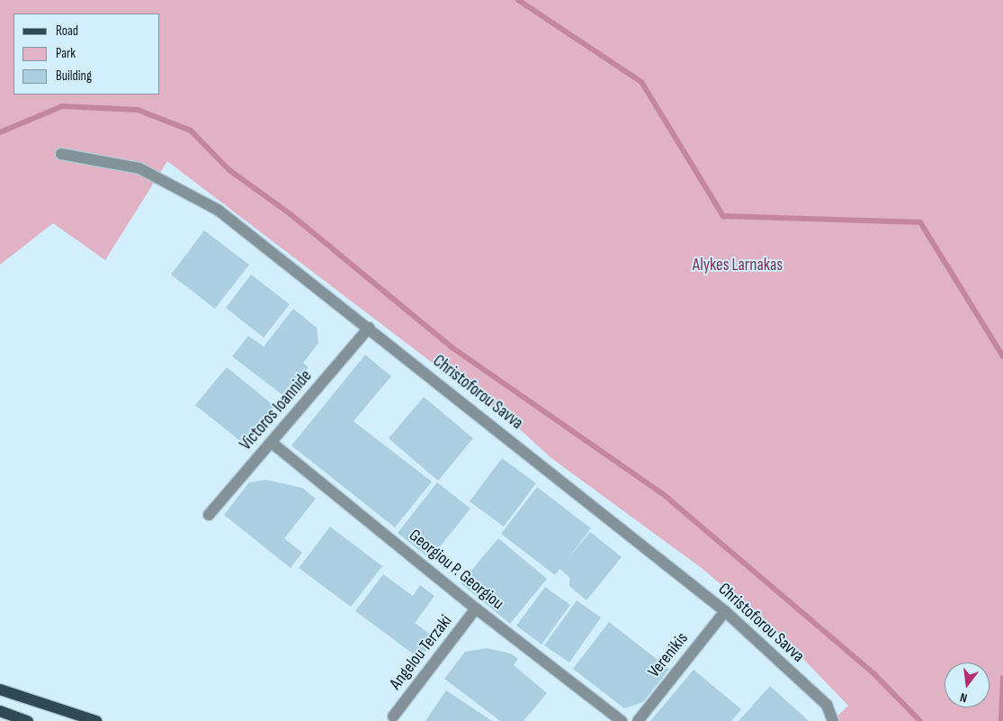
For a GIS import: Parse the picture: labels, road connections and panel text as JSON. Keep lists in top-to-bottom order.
{
  "streets": {
    "street": [
      "Christoforou Savva",
      "Victoros Ioannide",
      "Georgiou P. Georgiou",
      "Angelou Terzaki",
      "Verenikis"
    ]
  },
  "crossings": [
    ["Christoforou Savva", "Victoros Ioannide"],
    ["Christoforou Savva", "Verenikis"],
    ["Victoros Ioannide", "Georgiou P. Georgiou"],
    ["Georgiou P. Georgiou", "Angelou Terzaki"]
  ],
  "parks": ["Alykes Larnakas"],
  "legend": ["Road", "Park", "Building"],
  "north": "bottom"
}
